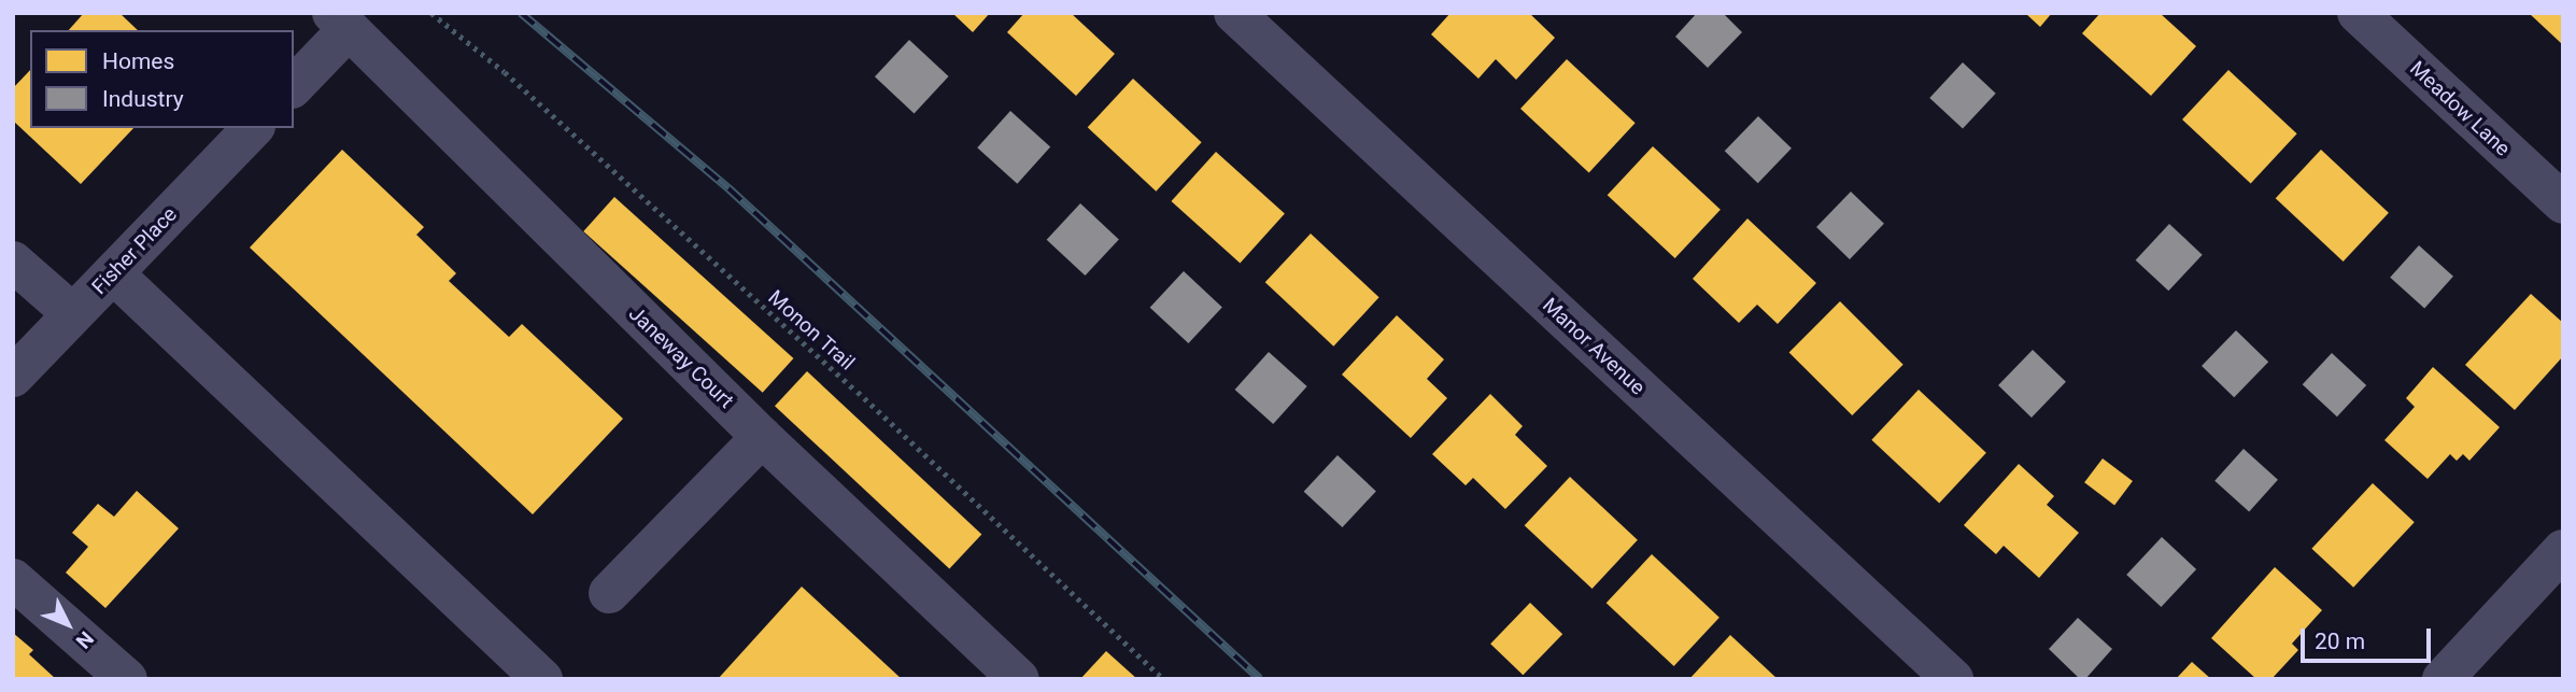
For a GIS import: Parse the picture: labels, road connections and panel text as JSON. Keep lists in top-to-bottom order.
{
  "streets": {
    "street": [
      "Meadow Lane",
      "Fisher Place",
      "Manor Avenue",
      "Janeway Court"
    ],
    "path": ["Monon Trail"]
  },
  "legend": ["Homes", "Industry"],
  "scale_bar": "20 m",
  "north": "bottom right"
}
